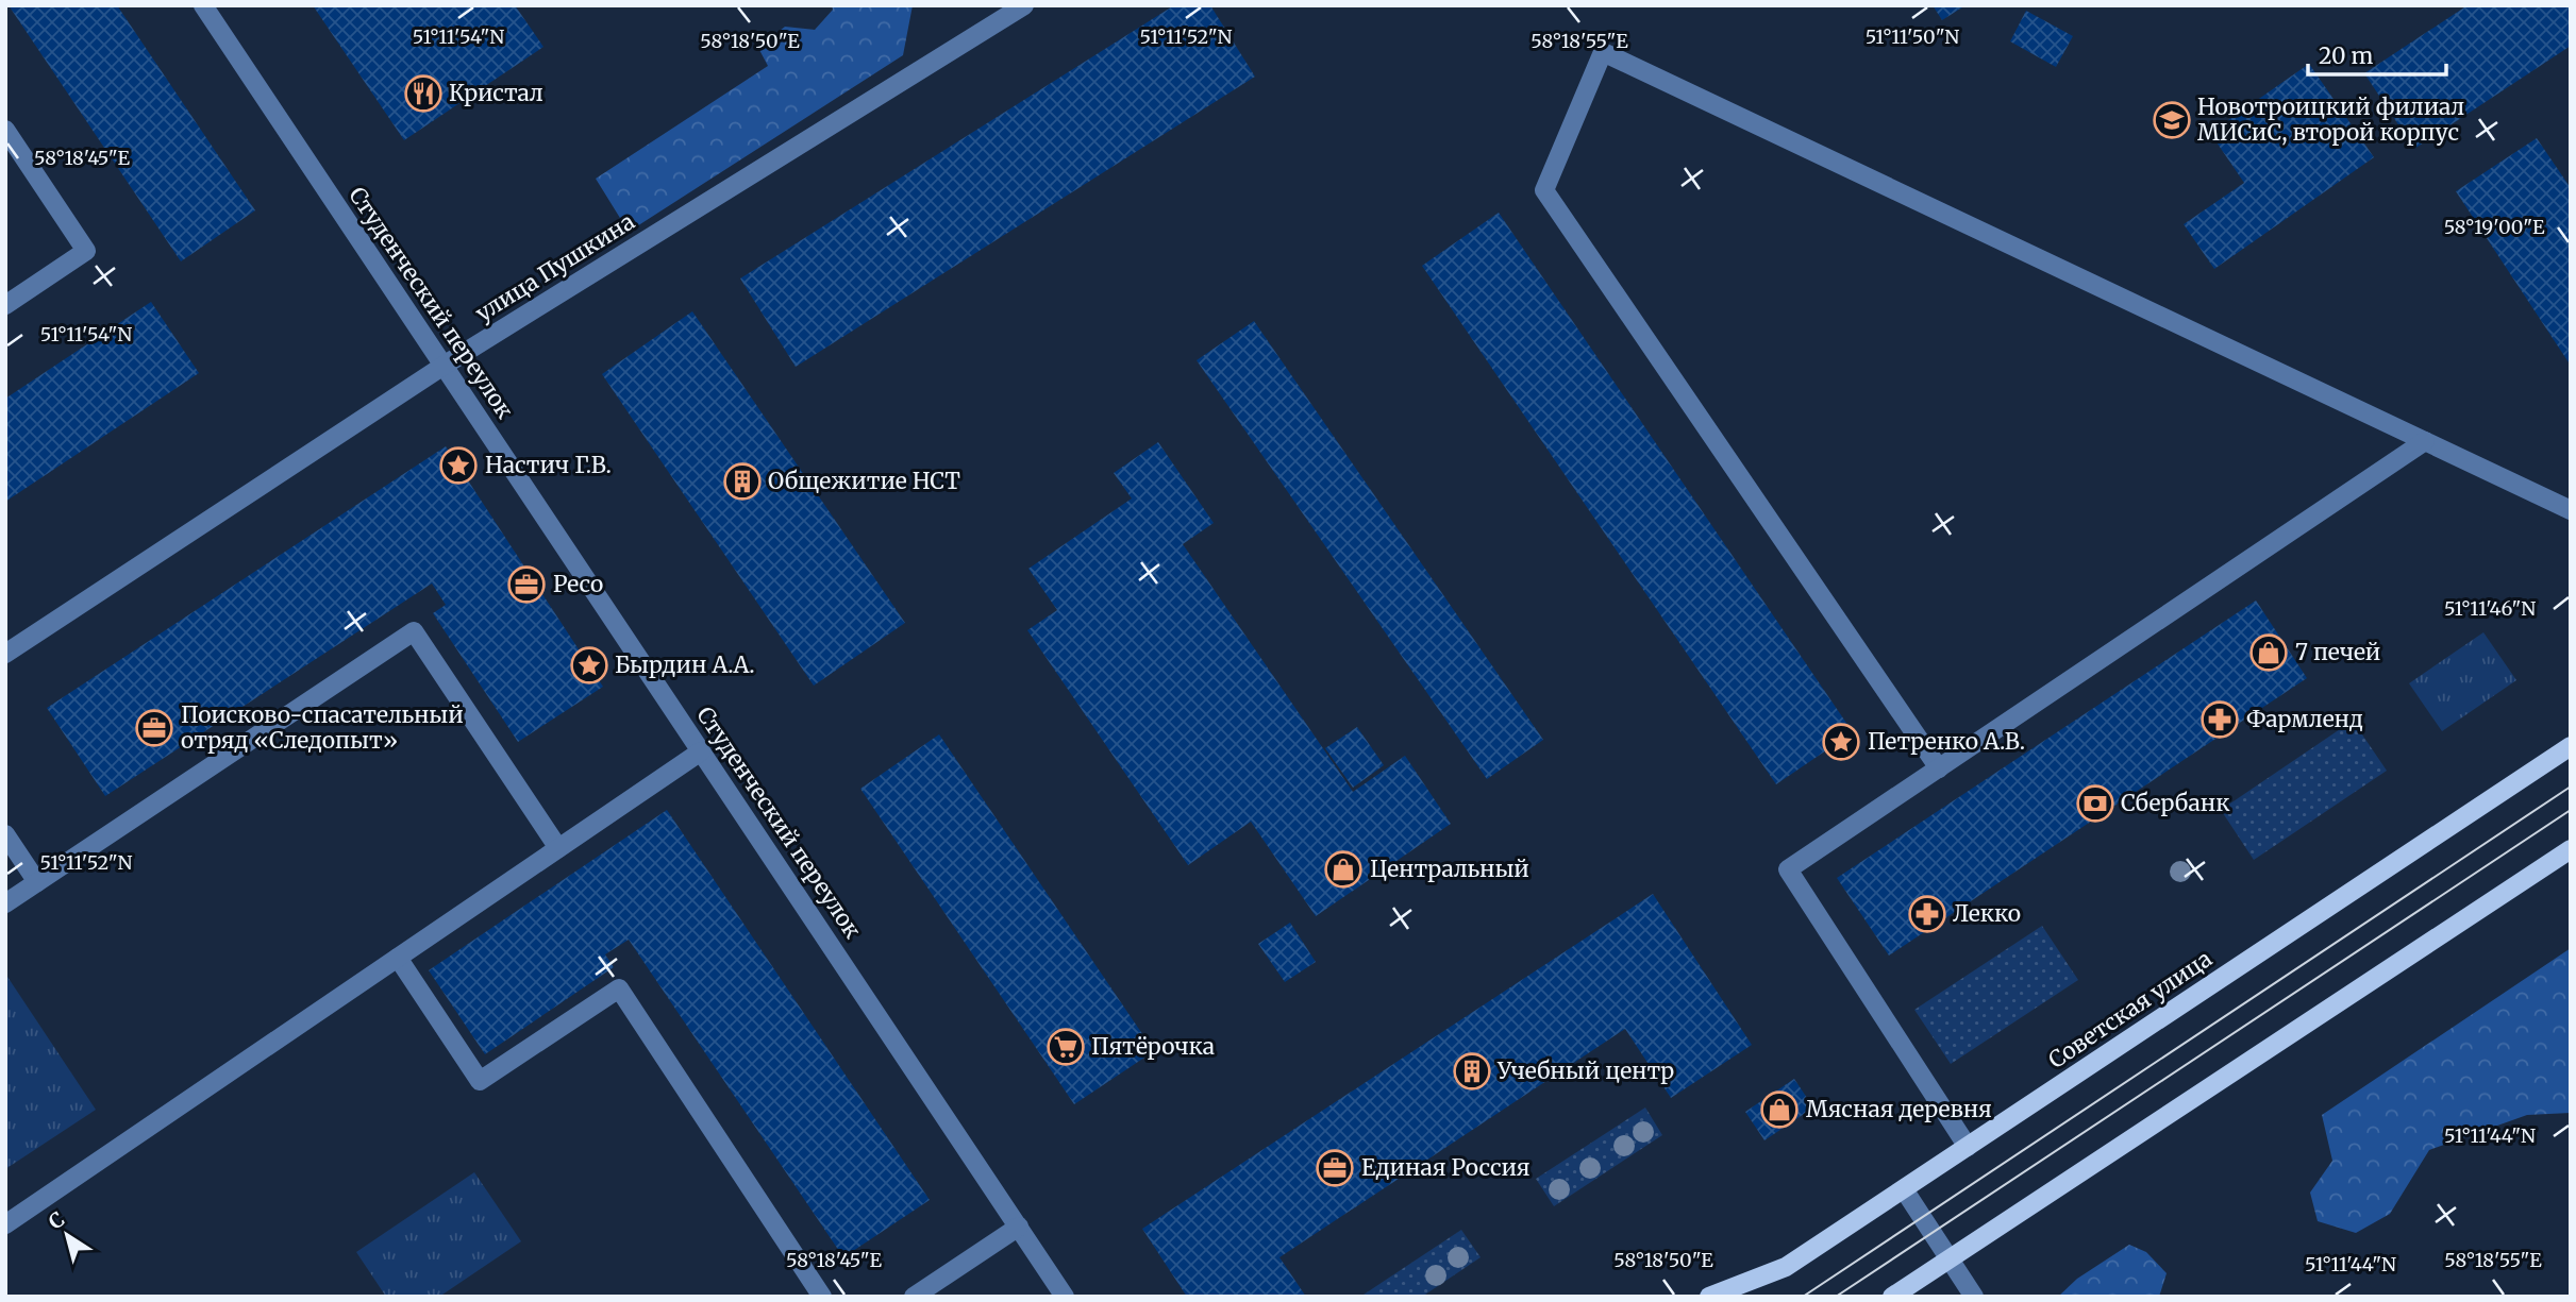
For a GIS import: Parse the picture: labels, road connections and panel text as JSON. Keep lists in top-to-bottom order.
{
  "streets": {
    "main road": ["Советская улица"],
    "street": ["улица Пушкина", "Студенческий переулок"]
  },
  "crossings": [
    ["улица Пушкина", "Студенческий переулок"]
  ],
  "places": {
    "restaurant": ["Кристал"],
    "school or university": ["Новотроицкий филиал МИСиС, второй корпус"],
    "place": ["Настич Г.В.", "Бырдин А.А.", "Петренко А.В."],
    "building": ["Общежитие НСТ", "Учебный центр"],
    "office": ["Ресо", "Поисково-спасательный отряд «Следопыт»", "Единая Россия"],
    "shop": ["7 печей", "Центральный", "Мясная деревня"],
    "pharmacy": ["Фармленд", "Лекко"],
    "bank": ["Сбербанк"],
    "supermarket": ["Пятёрочка"]
  },
  "scale_bar": "20 m",
  "north": "top left",
  "coordinates": [
    "51°11'54\"N",
    "51°11'52\"N",
    "51°11'50\"N",
    "58°18'50\"E",
    "58°18'55\"E",
    "58°18'45\"E",
    "58°19'00\"E",
    "51°11'46\"N",
    "51°11'44\"N"
  ]
}
